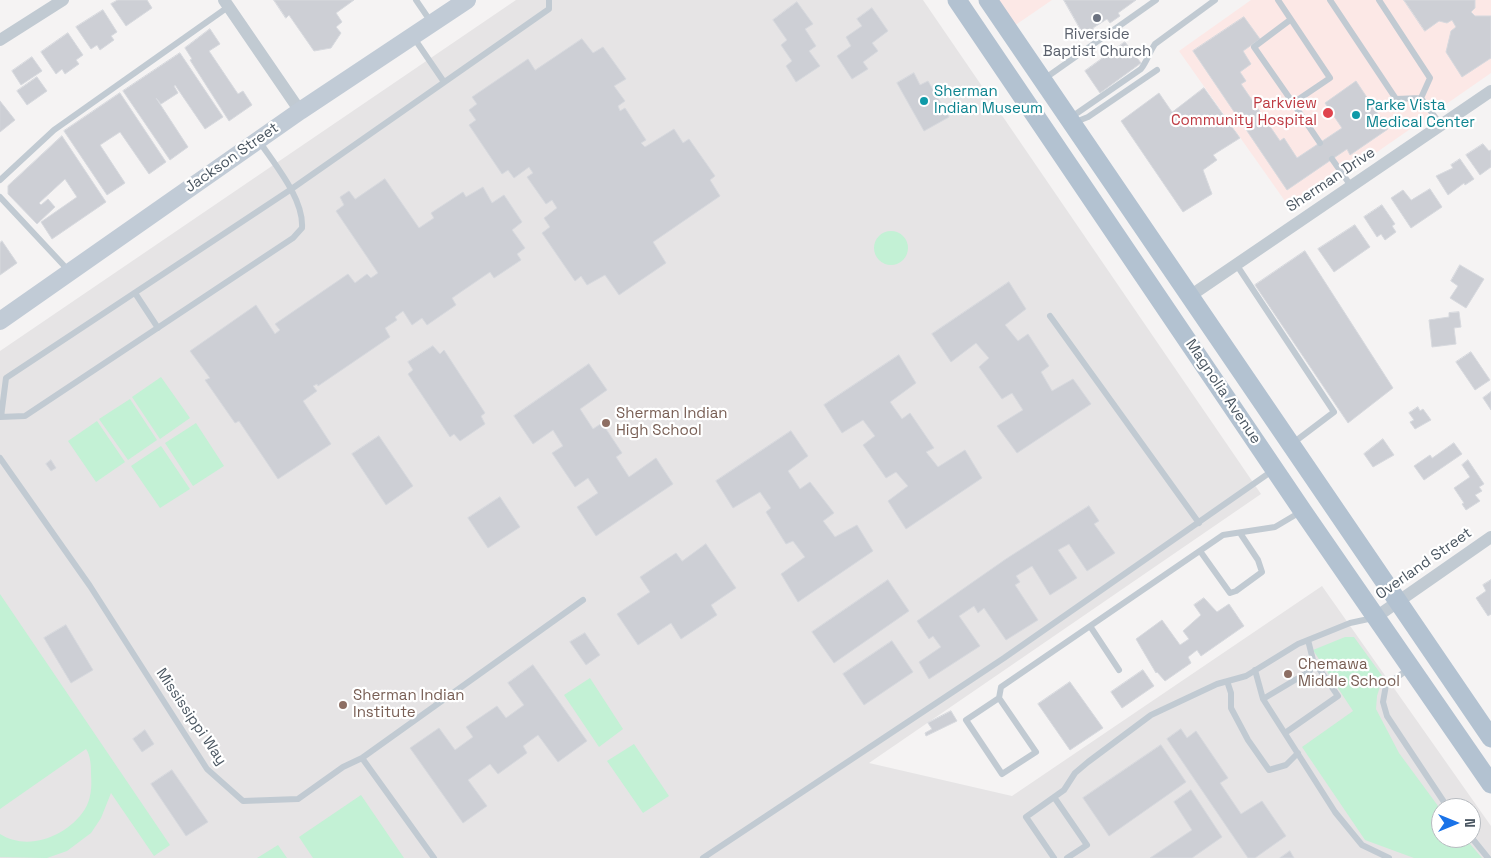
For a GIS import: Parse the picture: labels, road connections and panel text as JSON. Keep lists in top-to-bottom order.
{
  "streets": {
    "main road": ["Magnolia Avenue"],
    "street": ["Jackson Street", "Sherman Drive", "Overland Street"],
    "lane": ["Mississippi Way"]
  },
  "crossings": [
    ["Sherman Drive", "Magnolia Avenue"],
    ["Magnolia Avenue", "Overland Street"]
  ],
  "places": [
    "Riverside Baptist Church",
    "Sherman Indian Museum",
    "Parkview Community Hospital",
    "Parke Vista Medical Center",
    "Sherman Indian High School",
    "Chemawa Middle School",
    "Sherman Indian Institute"
  ],
  "north": "right"
}
